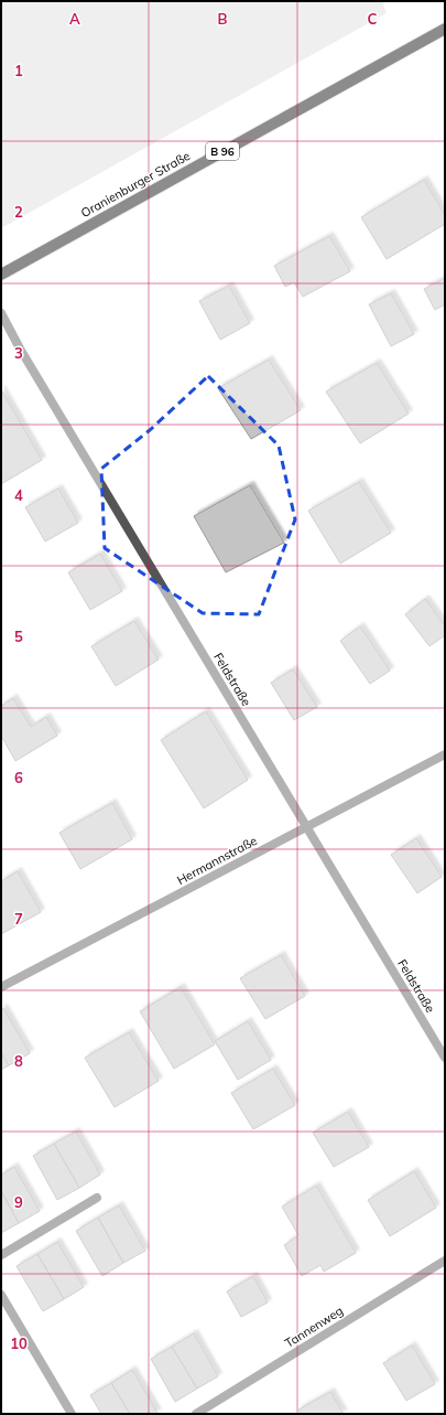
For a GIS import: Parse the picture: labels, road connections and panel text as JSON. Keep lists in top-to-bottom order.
{
  "streets": {
    "main road": ["B 96", "Oranienburger Straße"],
    "street": ["Feldstraße", "Hermannstraße", "Tannenweg"]
  },
  "crossings": [
    ["Feldstraße", "Hermannstraße"]
  ],
  "grid": {
    "columns": ["A", "B", "C"],
    "rows": [
      "1",
      "2",
      "3",
      "4",
      "5",
      "6",
      "7",
      "8",
      "9",
      "10"
    ]
  }
}
